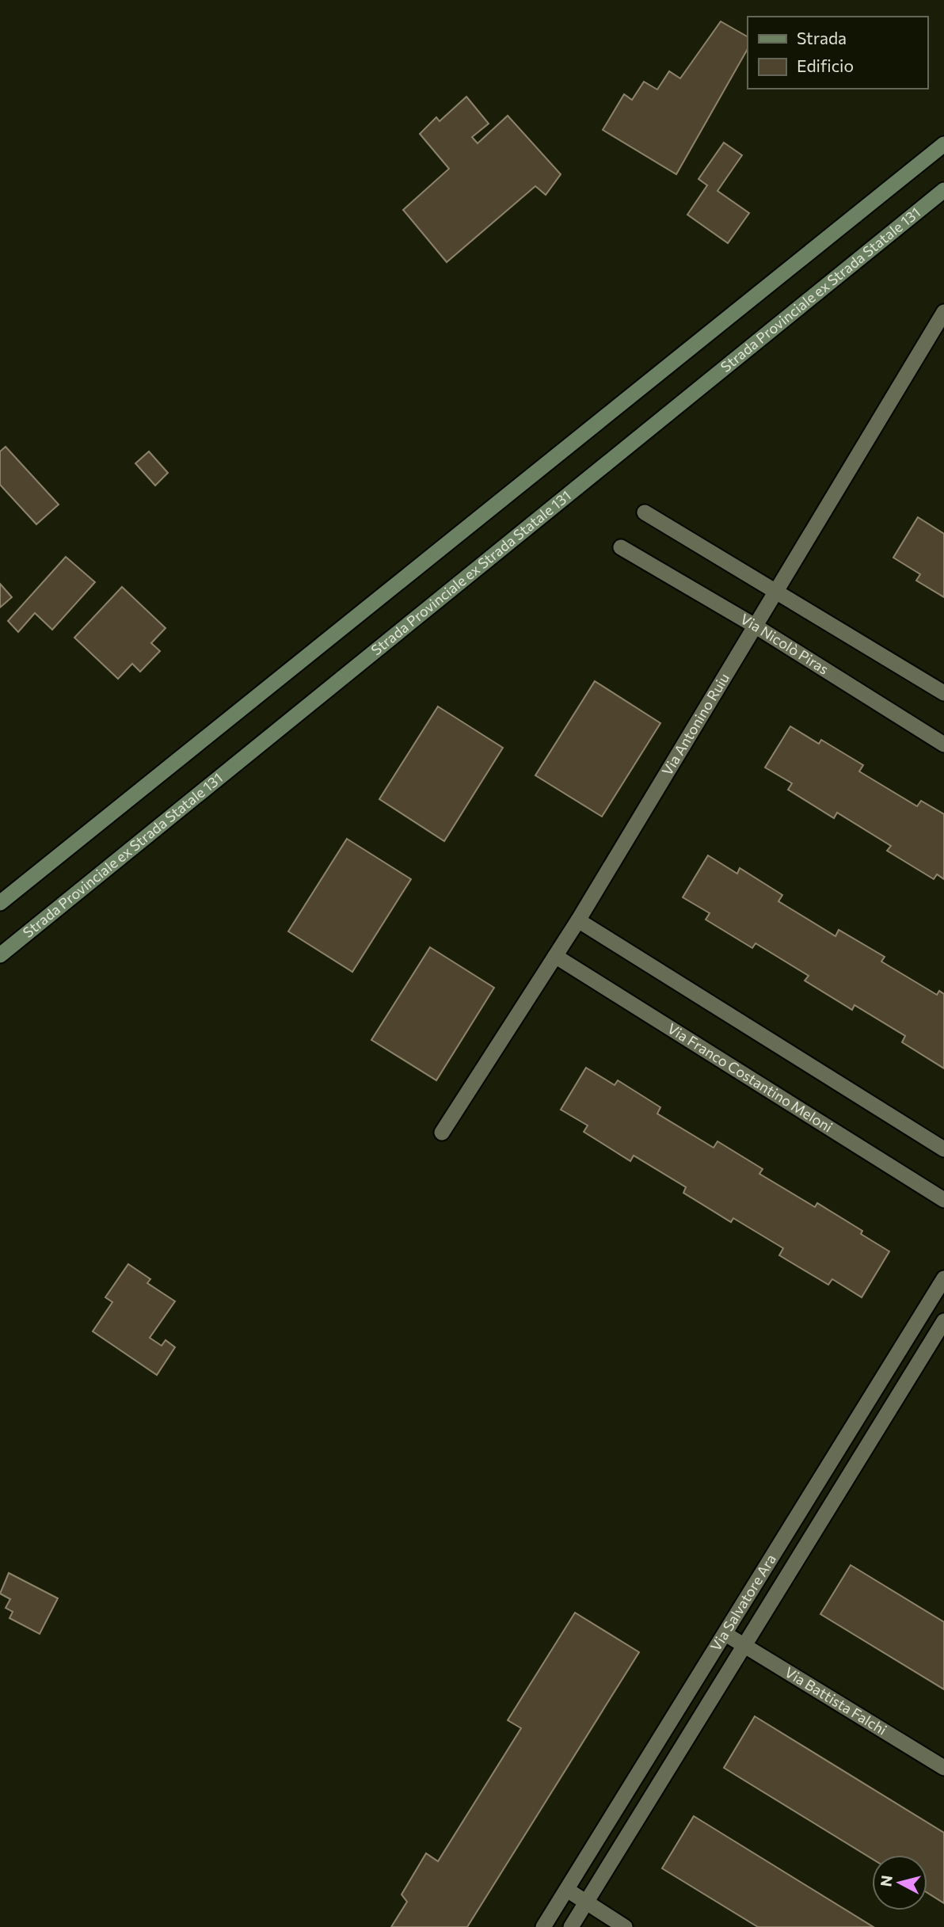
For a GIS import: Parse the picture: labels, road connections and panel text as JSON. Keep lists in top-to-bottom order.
{
  "streets": {
    "main road": ["Strada Provinciale ex Strada Statale 131"],
    "street": [
      "Via Nicolò Piras",
      "Via Antonino Ruiu",
      "Via Franco Costantino Meloni",
      "Via Salvatore Ara",
      "Via Battista Falchi"
    ]
  },
  "crossings": [
    ["Via Nicolò Piras", "Via Antonino Ruiu"],
    ["Via Antonino Ruiu", "Via Franco Costantino Meloni"],
    ["Via Salvatore Ara", "Via Battista Falchi"]
  ],
  "legend": ["Strada", "Edificio"],
  "north": "left"
}
